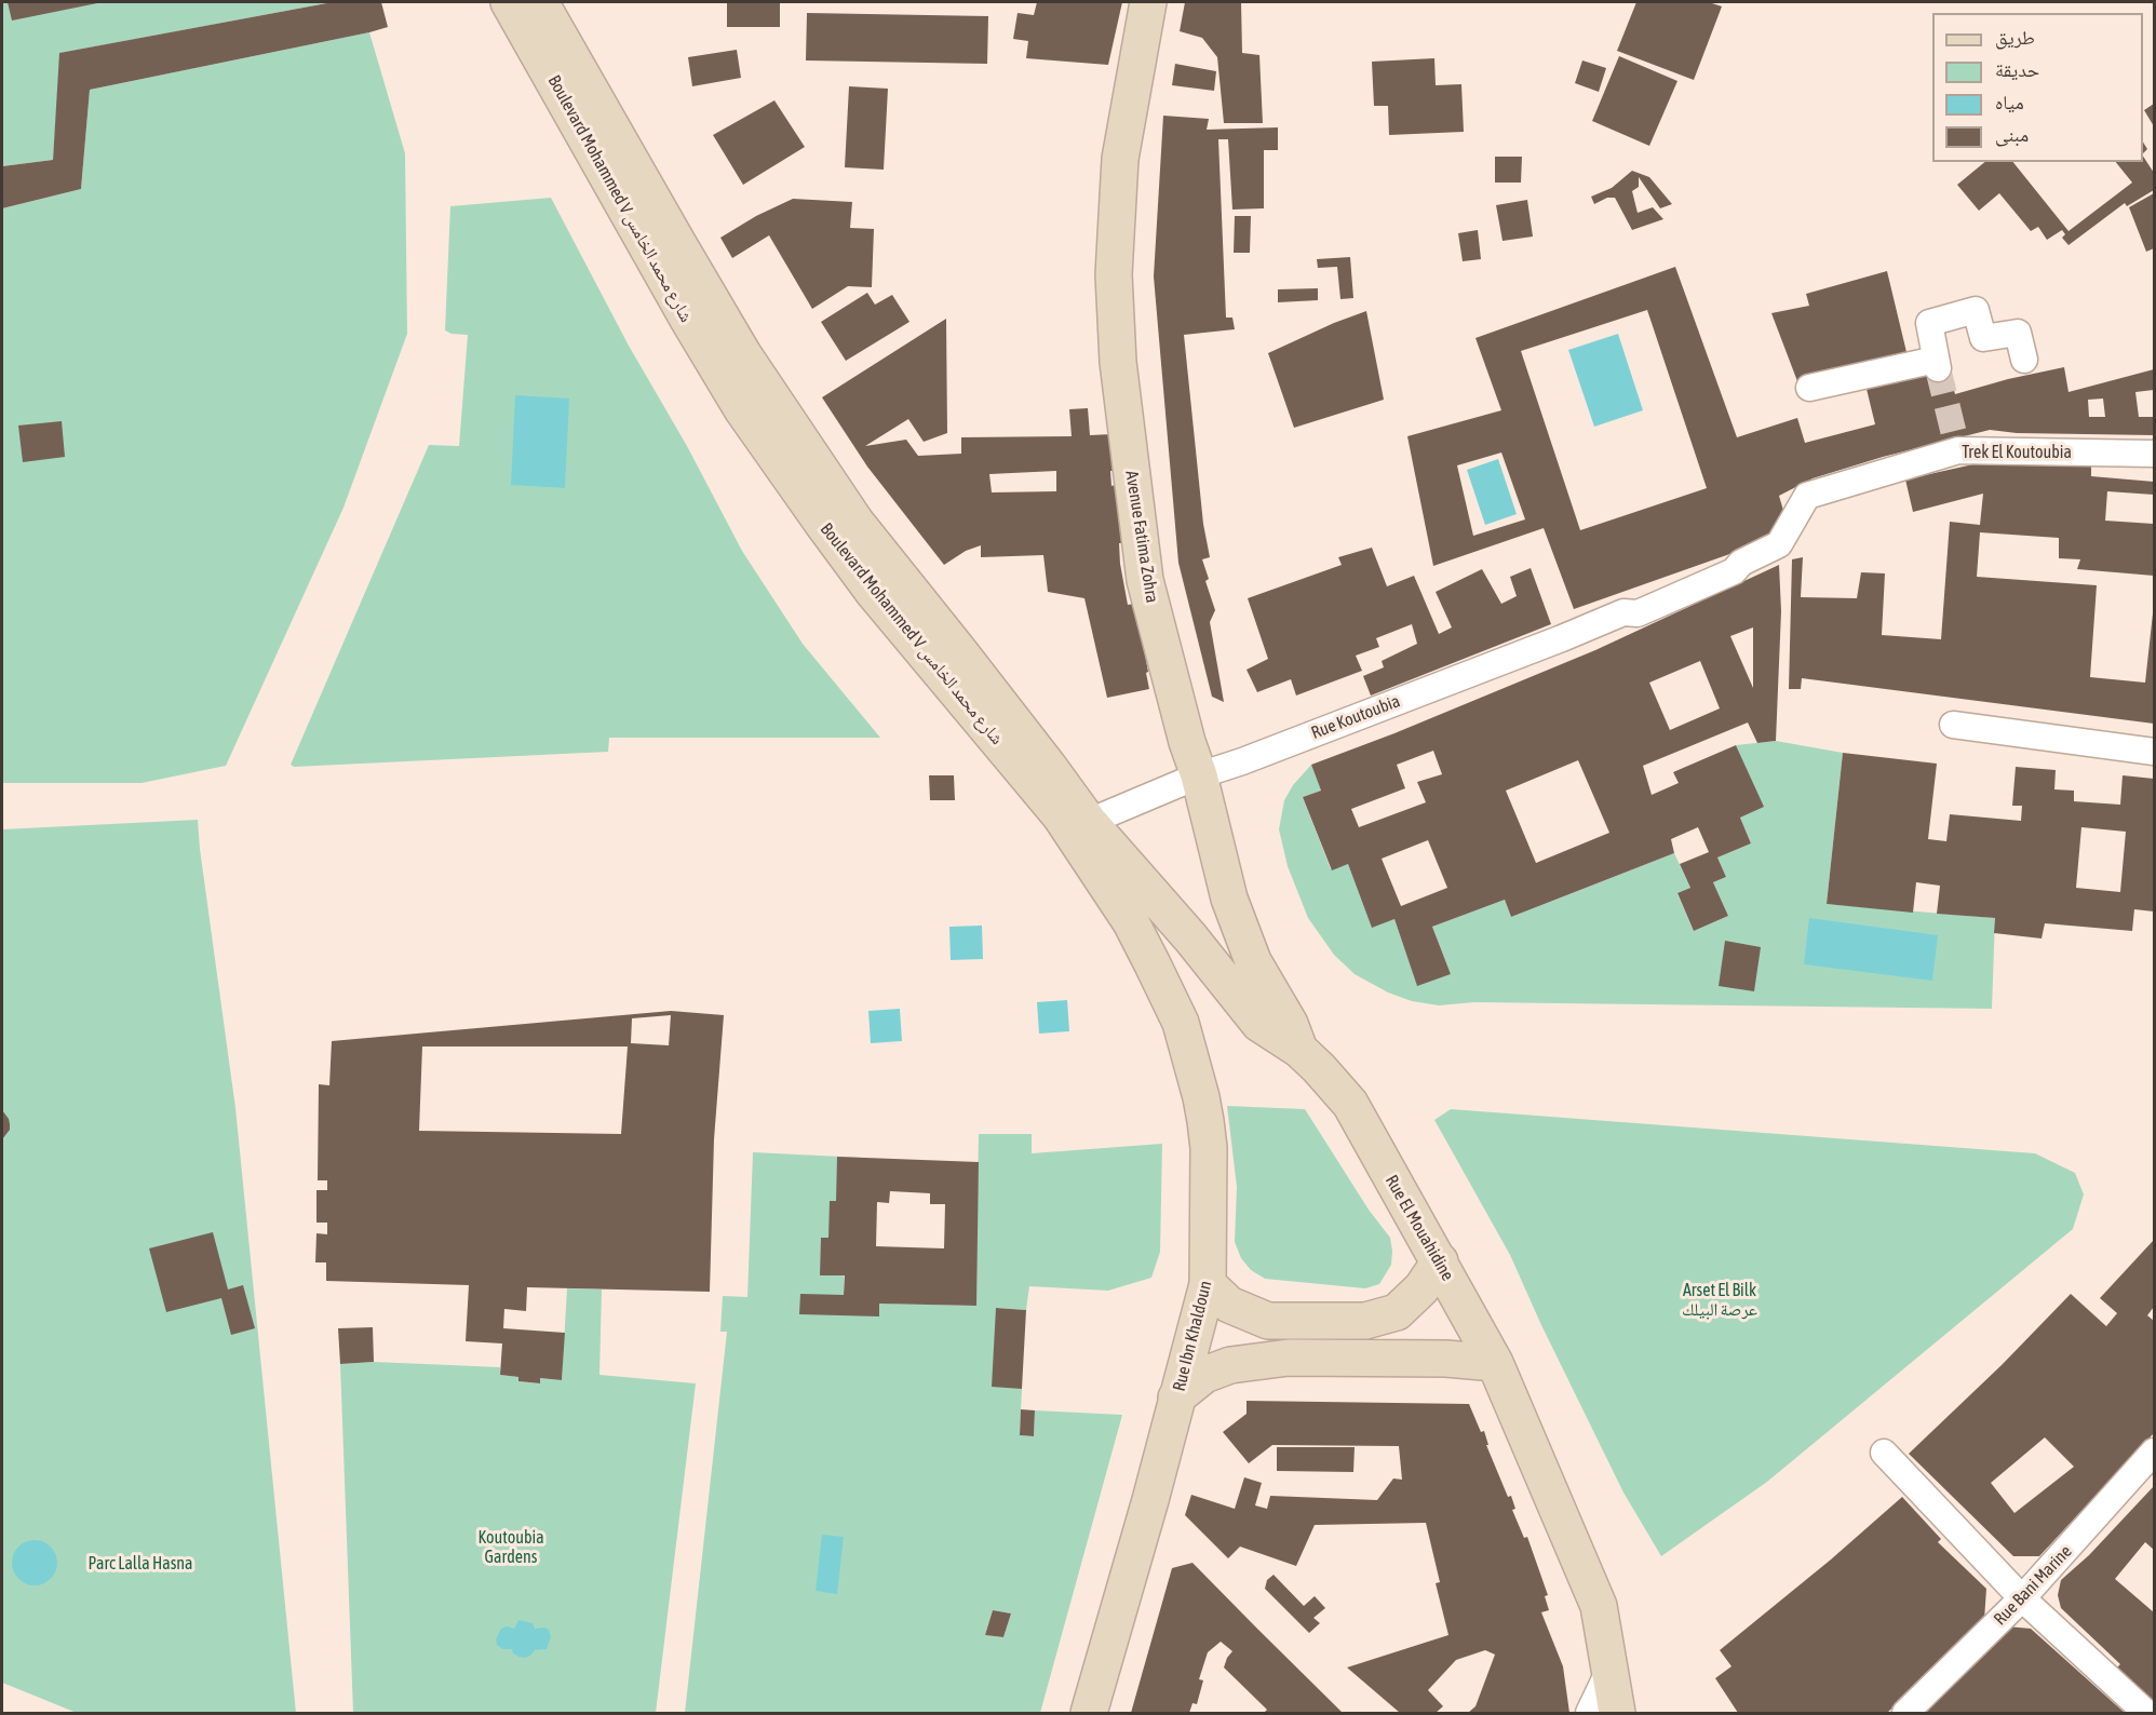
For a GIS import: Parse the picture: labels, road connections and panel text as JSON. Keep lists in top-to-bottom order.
{
  "streets": {
    "main road": [
      "Boulevard Mohammed V شارع محمد الخامس",
      "Avenue Fatima Zohra",
      "Rue El Mouahidine",
      "Rue Ibn Khaldoun"
    ],
    "street": ["Trek El Koutoubia", "Rue Koutoubia", "Rue Bani Marine"]
  },
  "crossings": [
    ["Boulevard Mohammed V شارع محمد الخامس", "Rue Koutoubia"],
    ["Boulevard Mohammed V شارع محمد الخامس", "Rue El Mouahidine"],
    ["Boulevard Mohammed V شارع محمد الخامس", "Rue Ibn Khaldoun"],
    ["Trek El Koutoubia", "Rue Koutoubia"],
    ["Avenue Fatima Zohra", "Rue Koutoubia"],
    ["Avenue Fatima Zohra", "Rue El Mouahidine"],
    ["Rue Koutoubia", "Rue El Mouahidine"]
  ],
  "parks": ["Arset El Bilk عرصة البيلك", "Koutoubia Gardens", "Parc Lalla Hasna"],
  "legend": [
    "طريق",
    "حديقة",
    "مياه",
    "مبنى"
  ]
}
